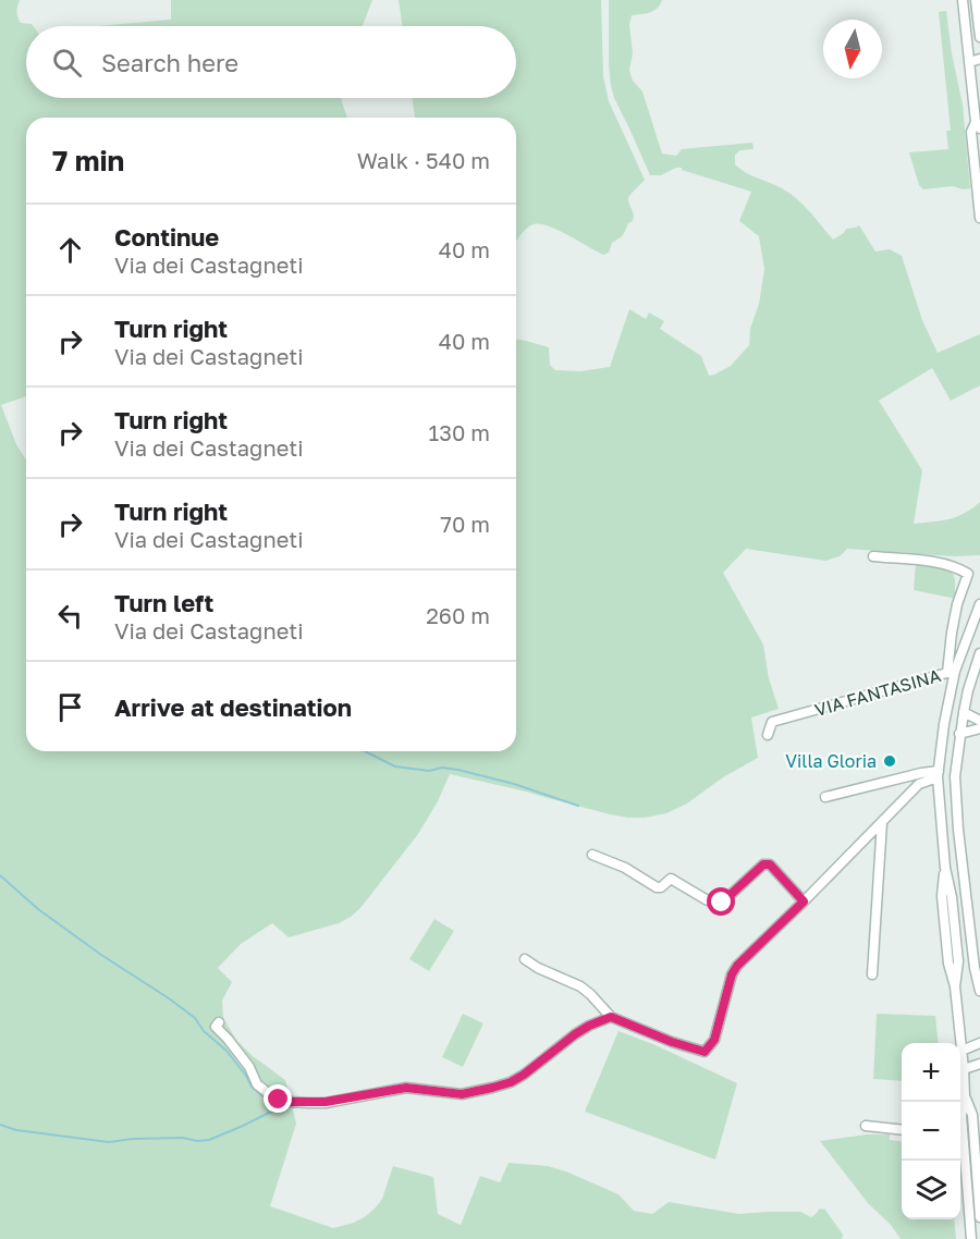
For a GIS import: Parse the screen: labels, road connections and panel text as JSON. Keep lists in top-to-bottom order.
{
  "streets": {
    "street": ["VIA FANTASINA"]
  },
  "places": ["Villa Gloria"],
  "north": "bottom",
  "page": {
    "search": "Search here",
    "heading": ["7 min", "Walk · 540 m"],
    "list": [
      ["Continue", "Via dei Castagneti", "40 m"],
      ["Turn right", "Via dei Castagneti", "40 m"],
      ["Turn right", "Via dei Castagneti", "130 m"],
      ["Turn right", "Via dei Castagneti", "70 m"],
      ["Turn left", "Via dei Castagneti", "260 m"],
      "Arrive at destination"
    ],
    "map_buttons": ["+", "−"]
  }
}
